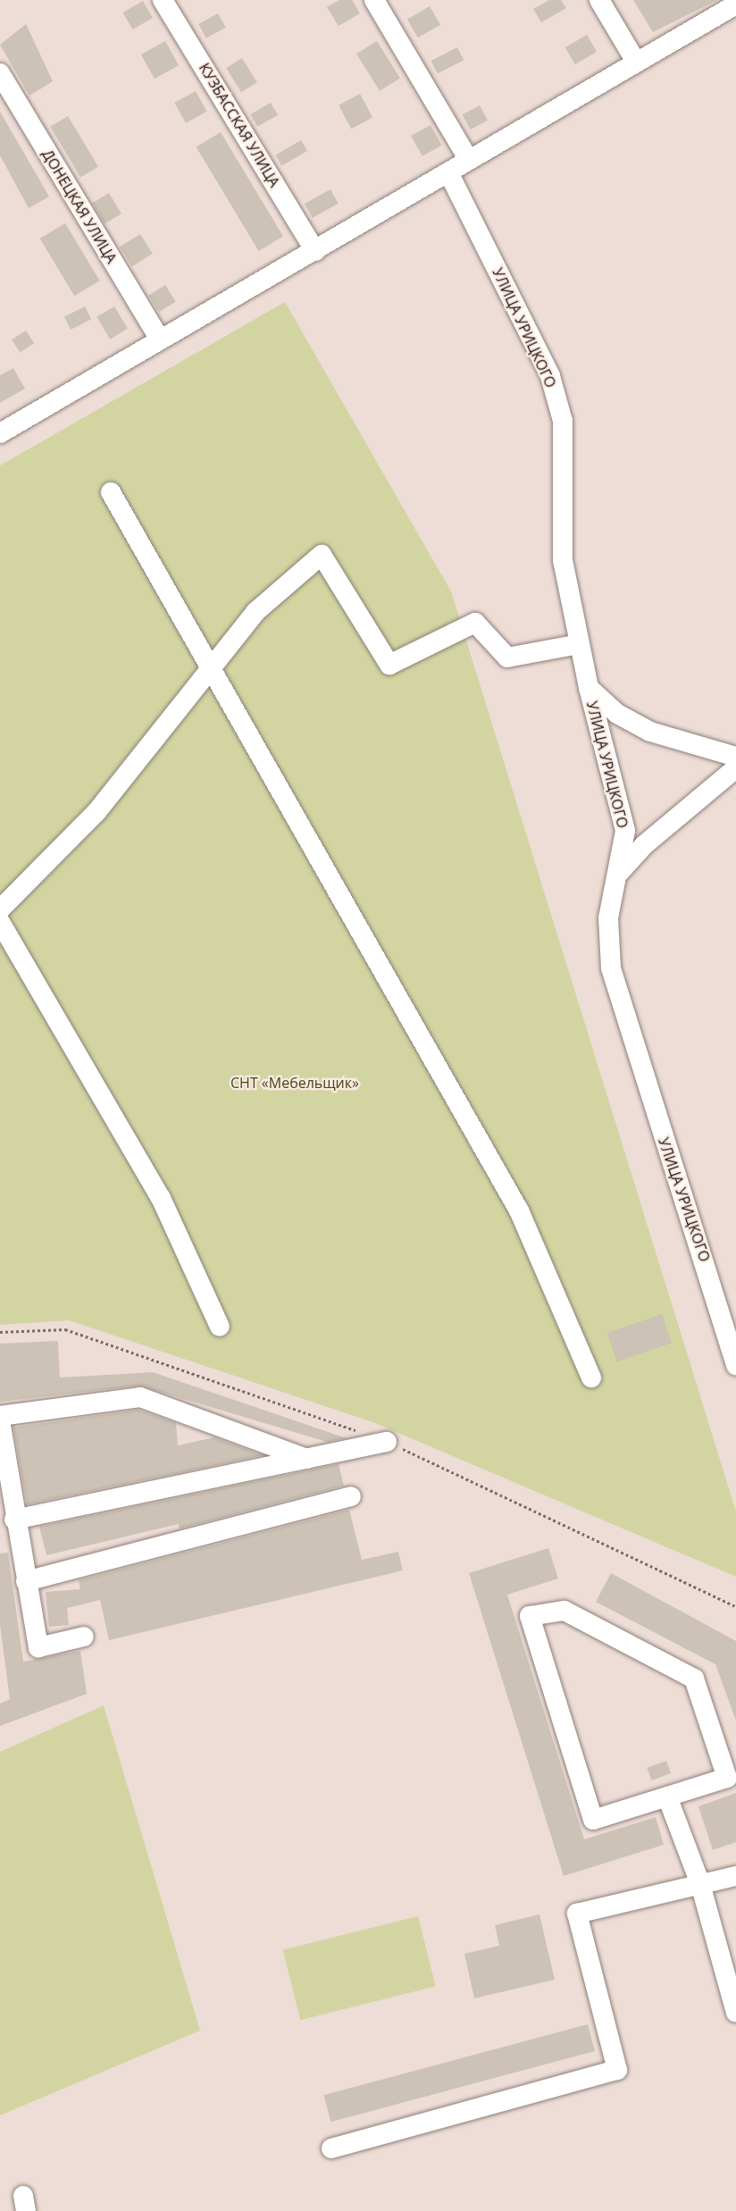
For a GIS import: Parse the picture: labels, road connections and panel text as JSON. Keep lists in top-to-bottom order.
{
  "streets": {
    "street": ["КУЗБАССКАЯ УЛИЦА", "ДОНЕЦКАЯ УЛИЦА", "УЛИЦА УРИЦКОГО"]
  },
  "parks": ["СНТ «Мебельщик»"]
}
